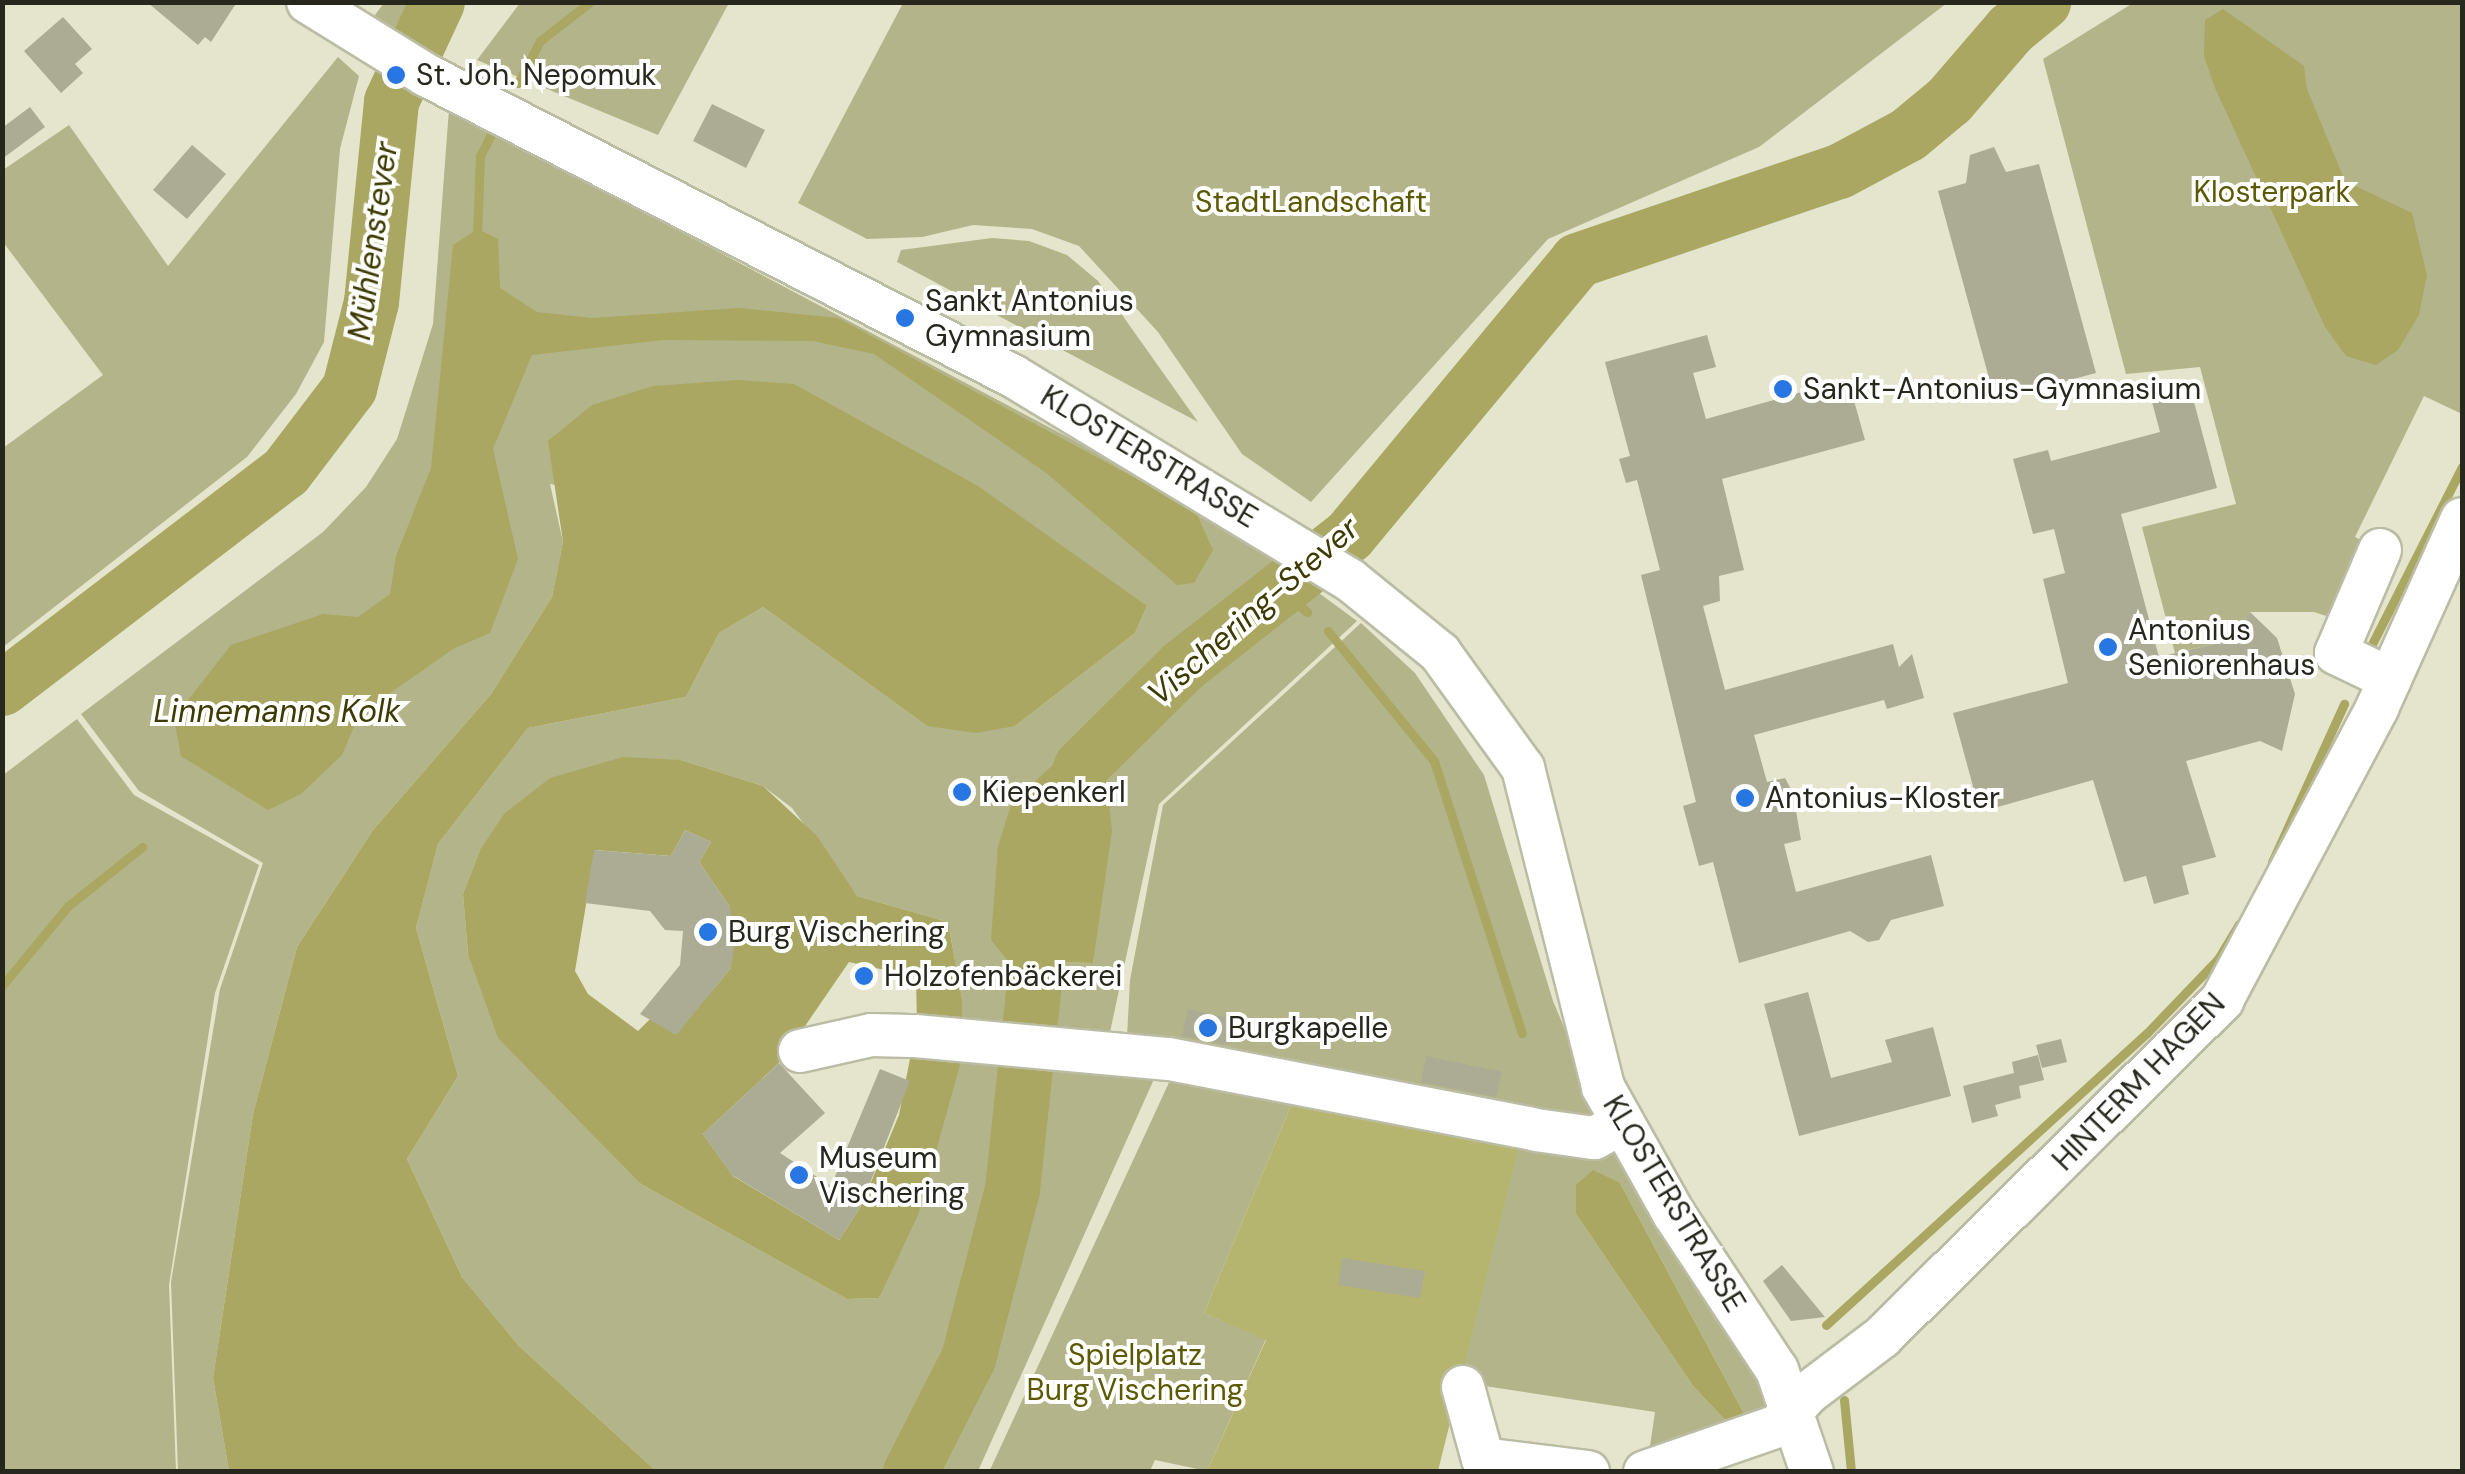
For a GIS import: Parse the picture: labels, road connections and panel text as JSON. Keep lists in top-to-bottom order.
{
  "streets": {
    "street": ["KLOSTERSTRASSE", "HINTERM HAGEN"]
  },
  "crossings": [
    ["KLOSTERSTRASSE", "HINTERM HAGEN"]
  ],
  "water": ["Mühlenstever", "Vischering-Stever", "Linnemanns Kolk"],
  "parks": ["Klosterpark", "StadtLandschaft", "Spielplatz Burg Vischering"],
  "places": [
    "St. Joh. Nepomuk",
    "Sankt Antonius Gymnasium",
    "Sankt-Antonius-Gymnasium",
    "Antonius Seniorenhaus",
    "Kiepenkerl",
    "Antonius-Kloster",
    "Burg Vischering",
    "Holzofenbäckerei",
    "Burgkapelle",
    "Museum Vischering"
  ]
}
